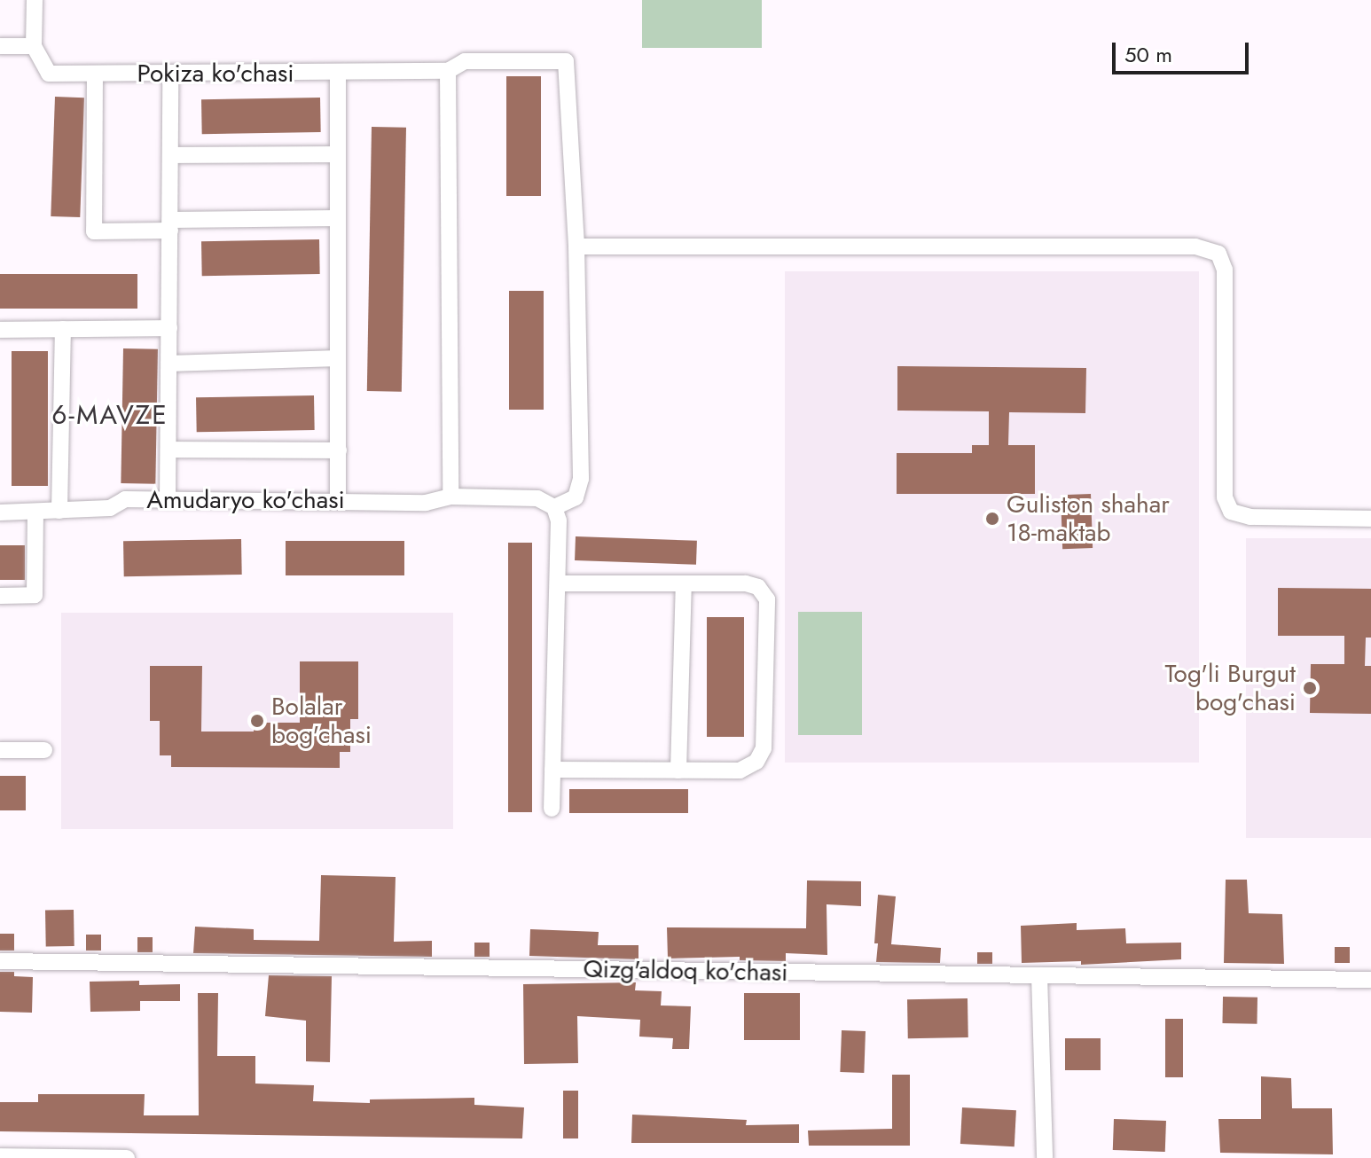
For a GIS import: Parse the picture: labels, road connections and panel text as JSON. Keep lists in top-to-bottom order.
{
  "streets": {
    "street": ["Pokiza ko'chasi", "Amudaryo ko'chasi", "Qizg'aldoq ko'chasi"]
  },
  "districts": ["6-MAVZE"],
  "places": ["Guliston shahar 18-maktab", "Tog'li Burgut bog'chasi", "Bolalar bog'chasi"],
  "scale_bar": "50 m"
}
